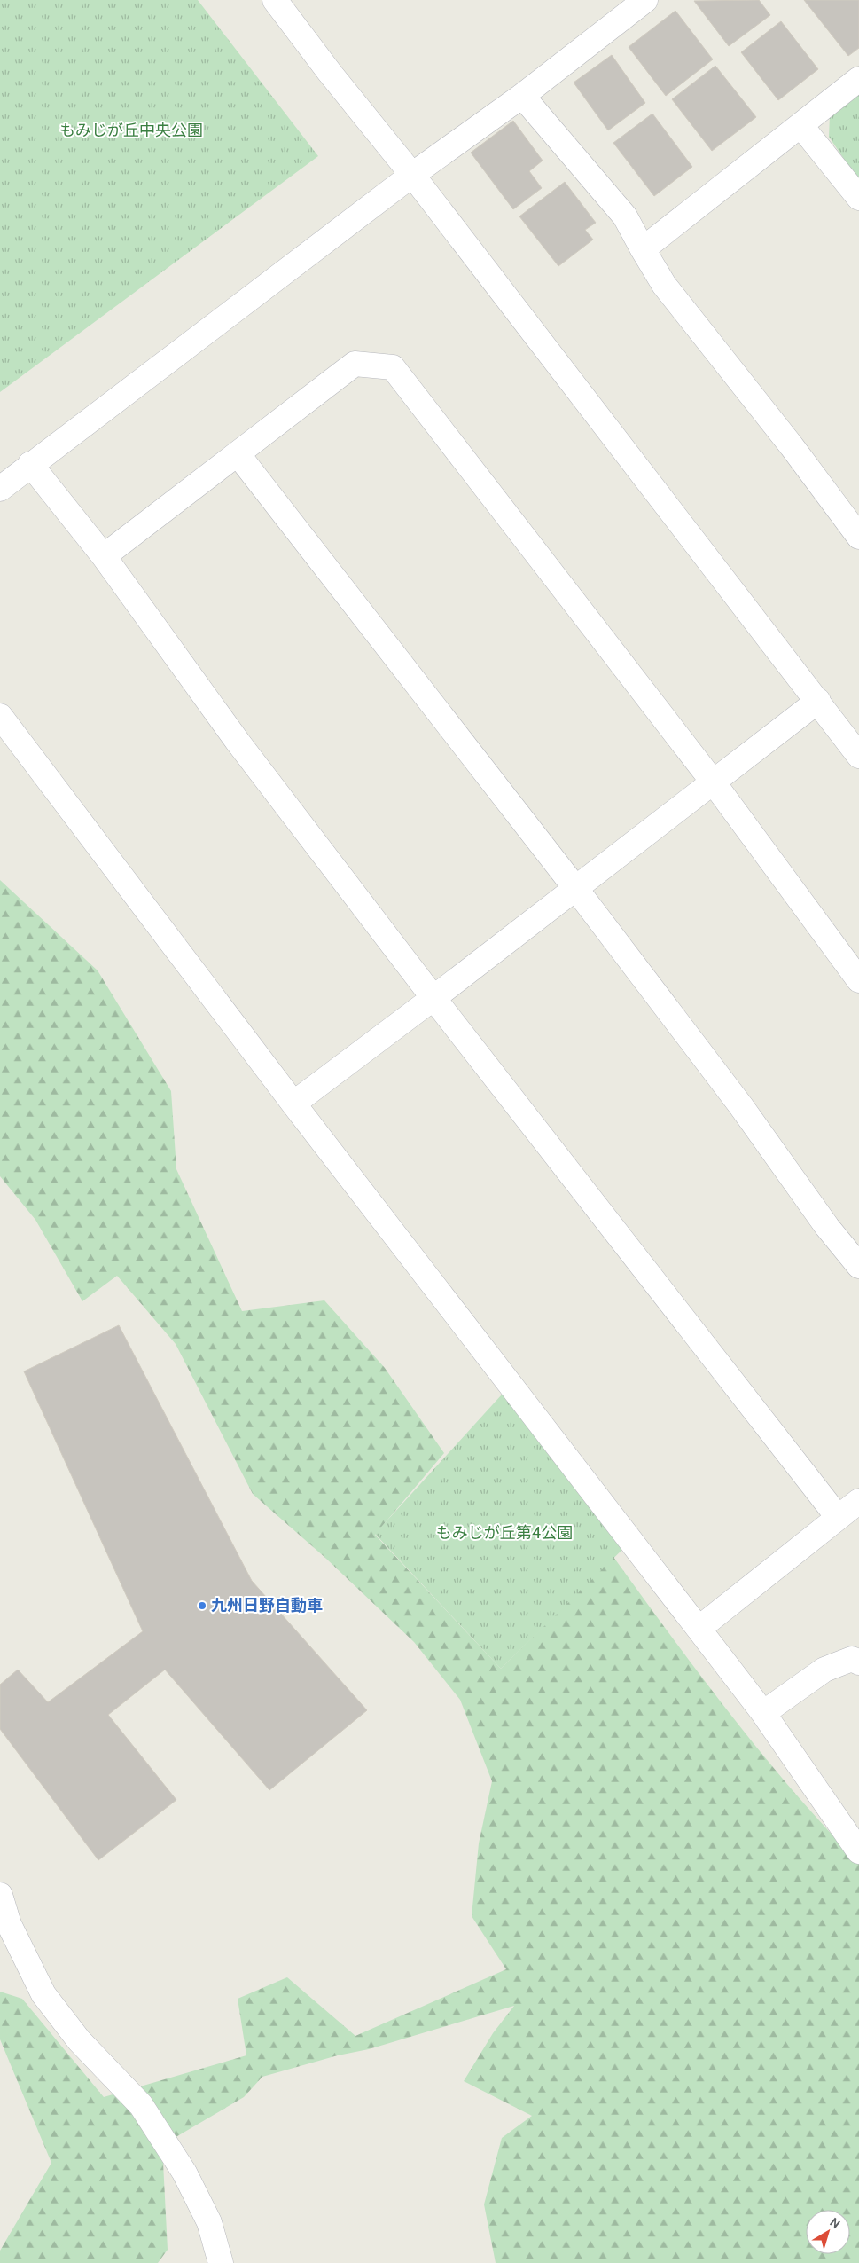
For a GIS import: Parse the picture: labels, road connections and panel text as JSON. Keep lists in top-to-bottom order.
{
  "parks": ["もみじが丘中央公園", "もみじが丘第4公園"],
  "places": ["九州日野自動車"],
  "north": "top right"
}
